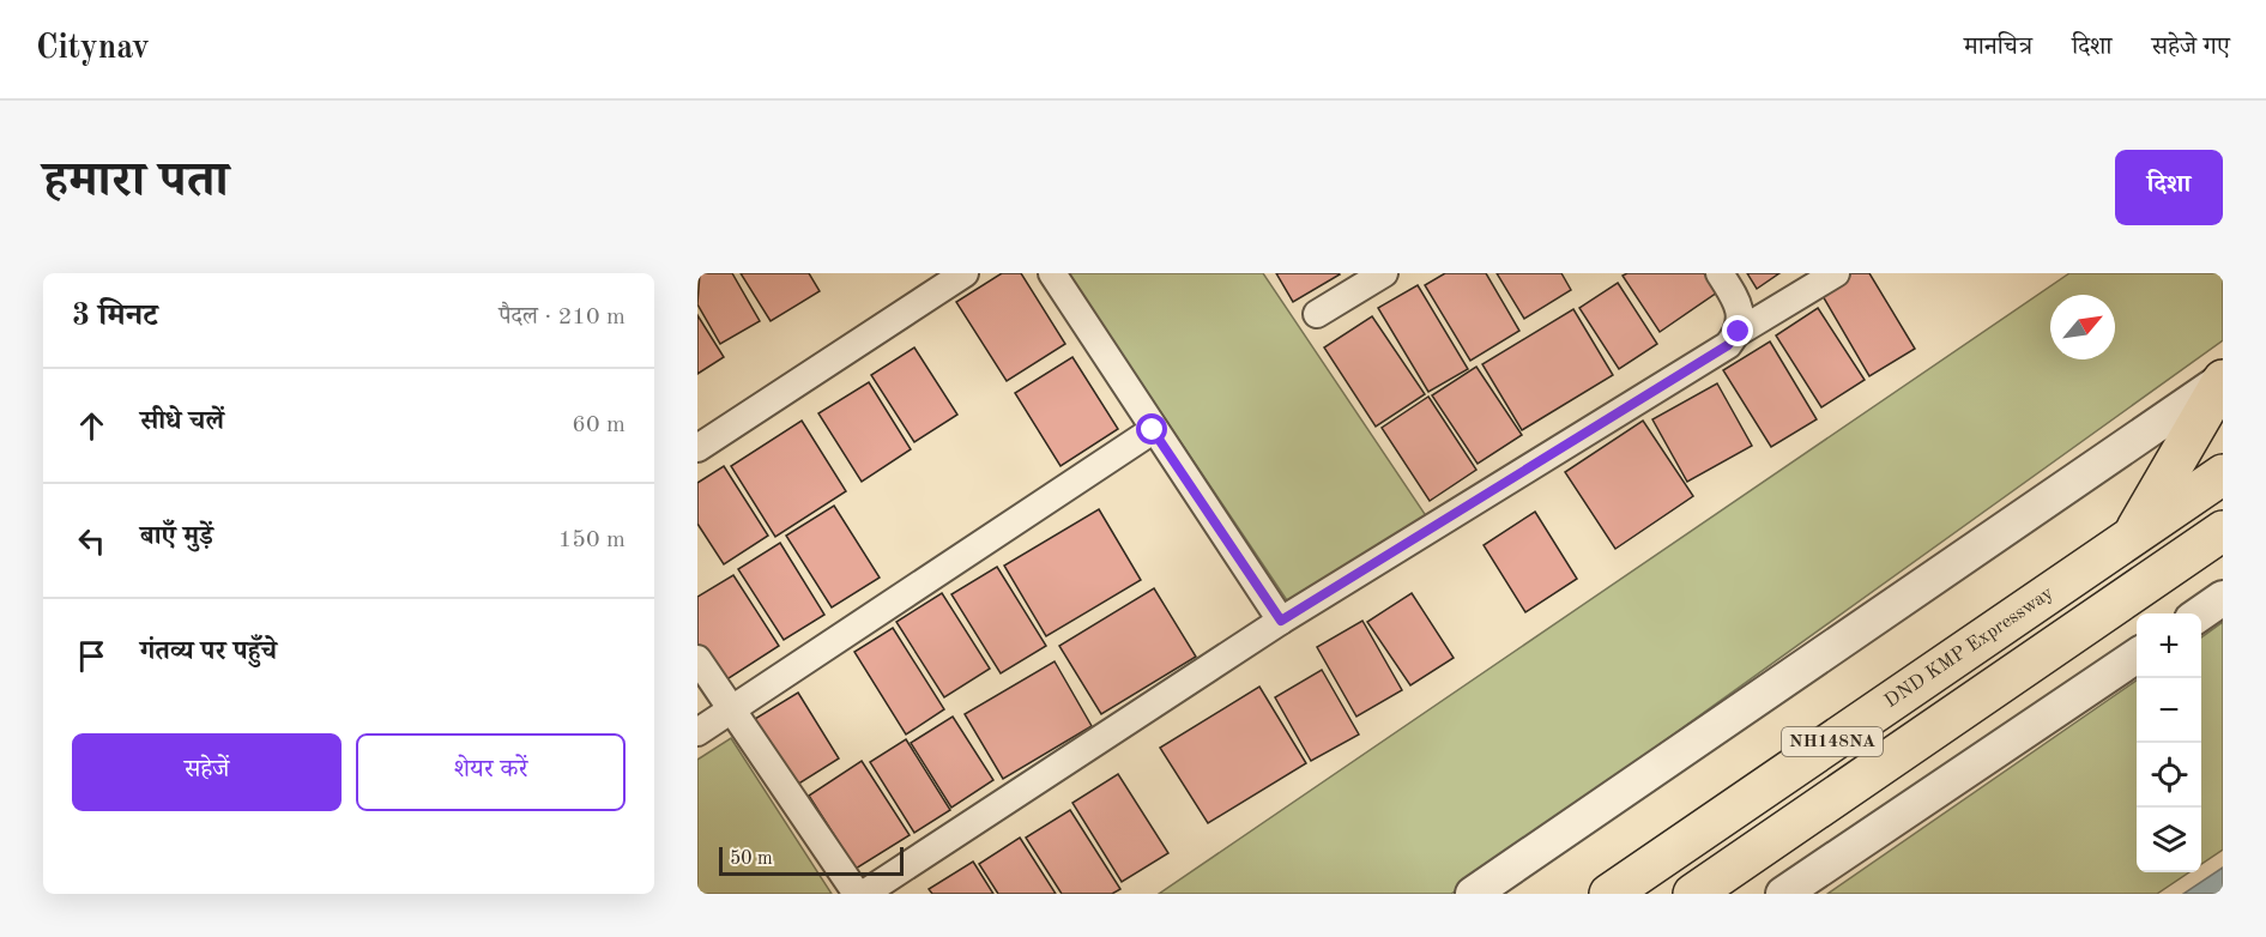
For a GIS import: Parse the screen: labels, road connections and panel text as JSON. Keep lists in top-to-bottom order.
{
  "streets": {
    "highway": ["DND KMP Expressway", "NH148NA"]
  },
  "scale_bar": "50 m",
  "north": "top right",
  "page": {
    "header": "Citynav",
    "nav": ["मानचित्र", "दिशा", "सहेजे गए"],
    "title": "हमारा पता",
    "buttons": [
      "दिशा",
      ["सहेजें", "शेयर करें"]
    ],
    "heading": ["3 मिनट", "पैदल · 210 m"],
    "list": [
      ["सीधे चलें", "60 m"],
      ["बाएँ मुड़ें", "150 m"],
      "गंतव्य पर पहुँचे"
    ],
    "map_buttons": ["+", "−"],
    "scale": "50 m"
  }
}
